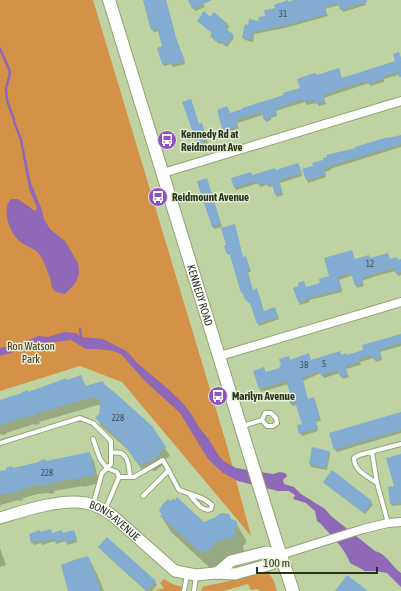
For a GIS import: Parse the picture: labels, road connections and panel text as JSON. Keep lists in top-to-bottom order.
{
  "streets": {
    "main road": ["KENNEDY ROAD"],
    "street": ["BONIS AVENUE"]
  },
  "parks": ["Ron Watson Park"],
  "places": {
    "bus stop": ["Kennedy Rd at Reidmount Ave", "Reidmount Avenue", "Marilyn Avenue"]
  },
  "house_numbers": [
    "31",
    "12",
    "5",
    "3B",
    "228",
    "228"
  ],
  "scale_bar": "100 m"
}
